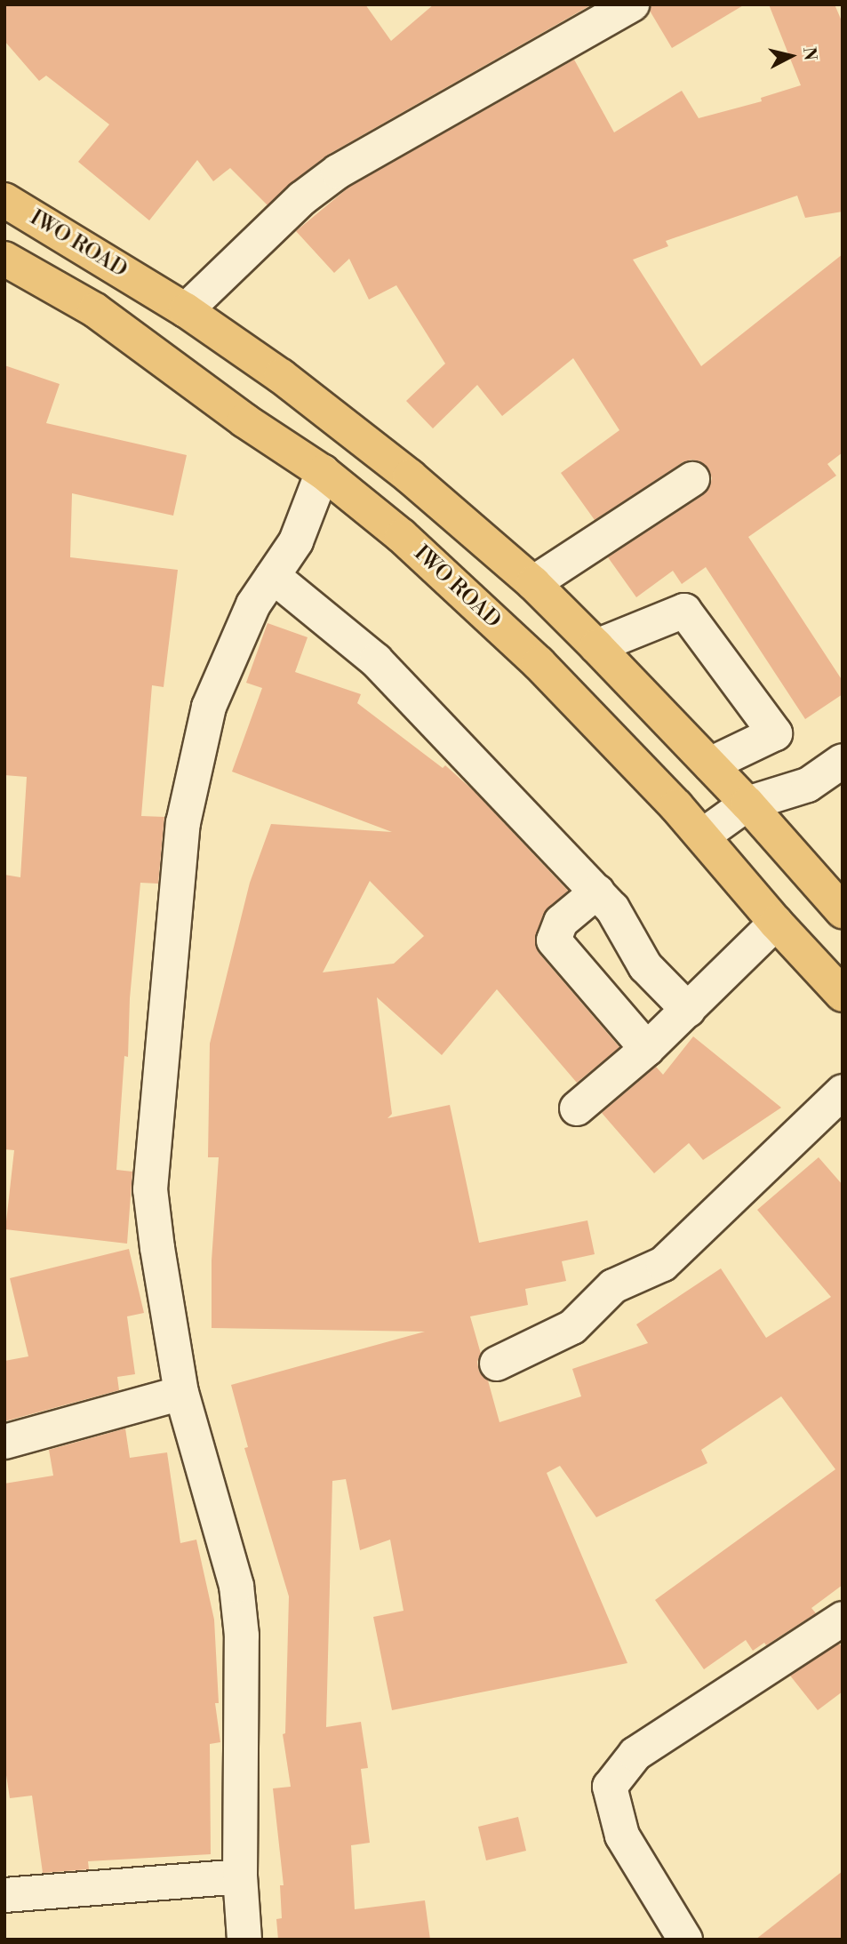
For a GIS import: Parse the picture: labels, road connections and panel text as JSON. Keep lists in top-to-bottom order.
{
  "streets": {
    "main road": ["IWO ROAD"]
  },
  "north": "right"
}
